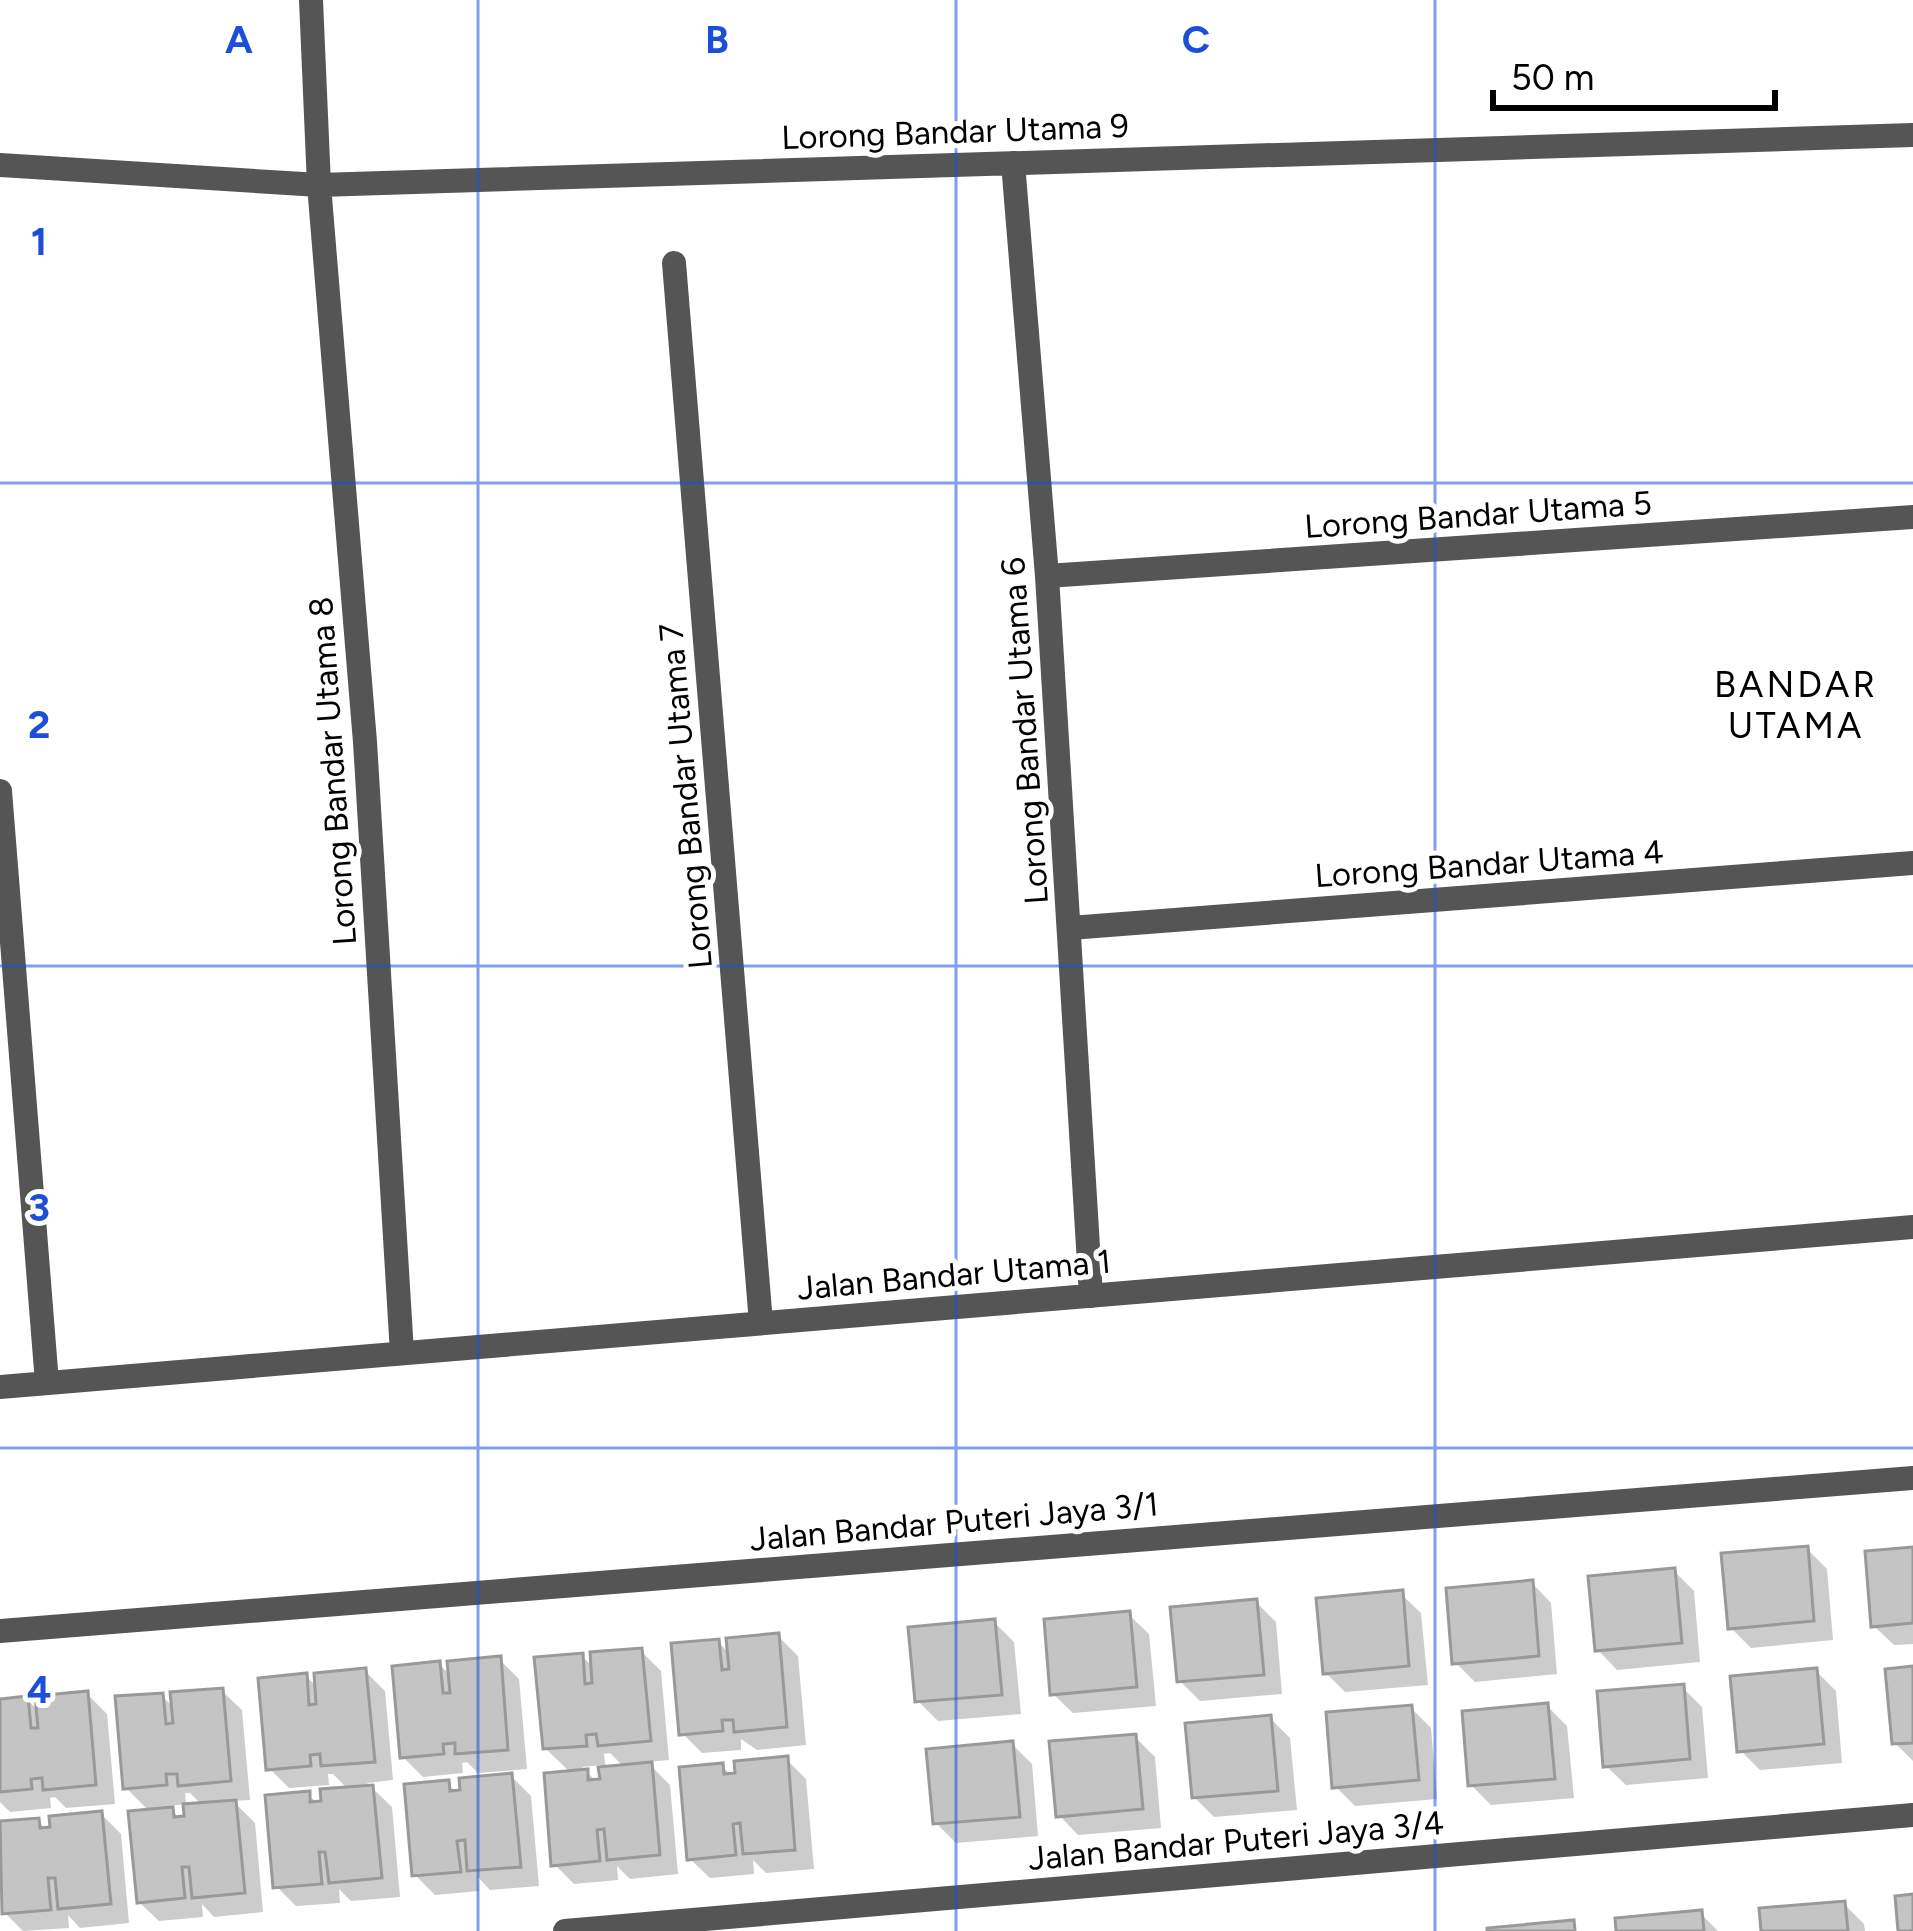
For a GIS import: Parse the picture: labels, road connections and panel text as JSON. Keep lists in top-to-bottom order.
{
  "streets": {
    "street": [
      "Lorong Bandar Utama 9",
      "Lorong Bandar Utama 5",
      "Lorong Bandar Utama 6",
      "Lorong Bandar Utama 8",
      "Lorong Bandar Utama 7",
      "Lorong Bandar Utama 4",
      "Jalan Bandar Utama 1",
      "Jalan Bandar Puteri Jaya 3/1",
      "Jalan Bandar Puteri Jaya 3/4"
    ]
  },
  "crossings": [
    ["Lorong Bandar Utama 9", "Lorong Bandar Utama 6"],
    ["Lorong Bandar Utama 9", "Lorong Bandar Utama 8"],
    ["Lorong Bandar Utama 5", "Lorong Bandar Utama 6"],
    ["Lorong Bandar Utama 6", "Lorong Bandar Utama 4"],
    ["Lorong Bandar Utama 6", "Jalan Bandar Utama 1"],
    ["Lorong Bandar Utama 8", "Jalan Bandar Utama 1"],
    ["Lorong Bandar Utama 7", "Jalan Bandar Utama 1"]
  ],
  "districts": ["BANDAR UTAMA"],
  "scale_bar": "50 m",
  "grid": {
    "columns": ["A", "B", "C"],
    "rows": [
      "1",
      "2",
      "3",
      "4"
    ]
  }
}
